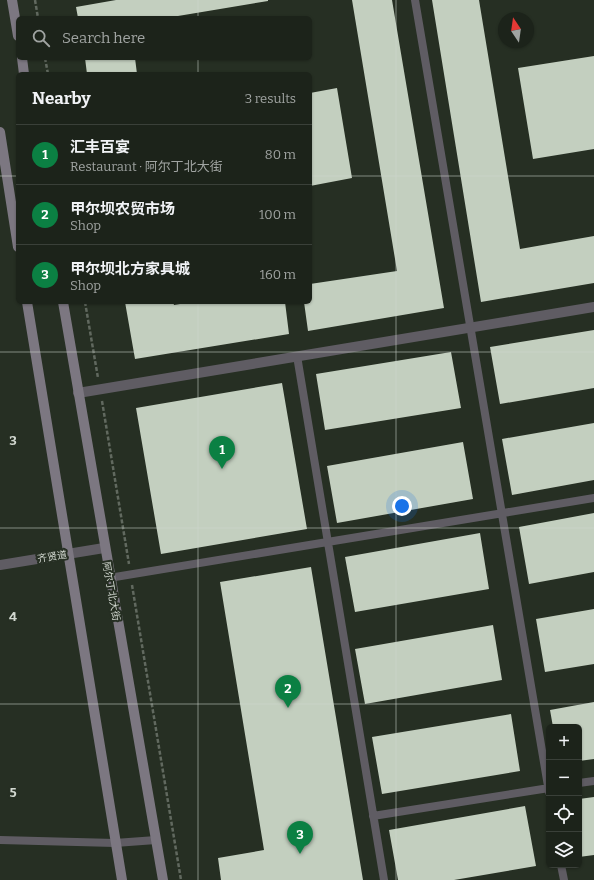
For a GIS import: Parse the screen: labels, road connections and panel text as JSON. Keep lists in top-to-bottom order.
{
  "streets": {
    "main road": ["阿尔丁北大街"],
    "street": ["齐贤道"]
  },
  "crossings": [
    ["齐贤道", "阿尔丁北大街"]
  ],
  "north": "top",
  "page": {
    "search": "Search here",
    "heading": ["Nearby", "3 results"],
    "list": [
      {
        "mark": "1",
        "name": "汇丰百宴",
        "note": "Restaurant · 阿尔丁北大街",
        "value": "80 m"
      },
      {
        "mark": "2",
        "name": "甲尔坝农贸市场",
        "note": "Shop",
        "value": "100 m"
      },
      {
        "mark": "3",
        "name": "甲尔坝北方家具城",
        "note": "Shop",
        "value": "160 m"
      }
    ],
    "pins": ["1", "2", "3"],
    "map_buttons": ["+", "−"]
  },
  "grid": {
    "rows": ["3", "4", "5"]
  }
}
